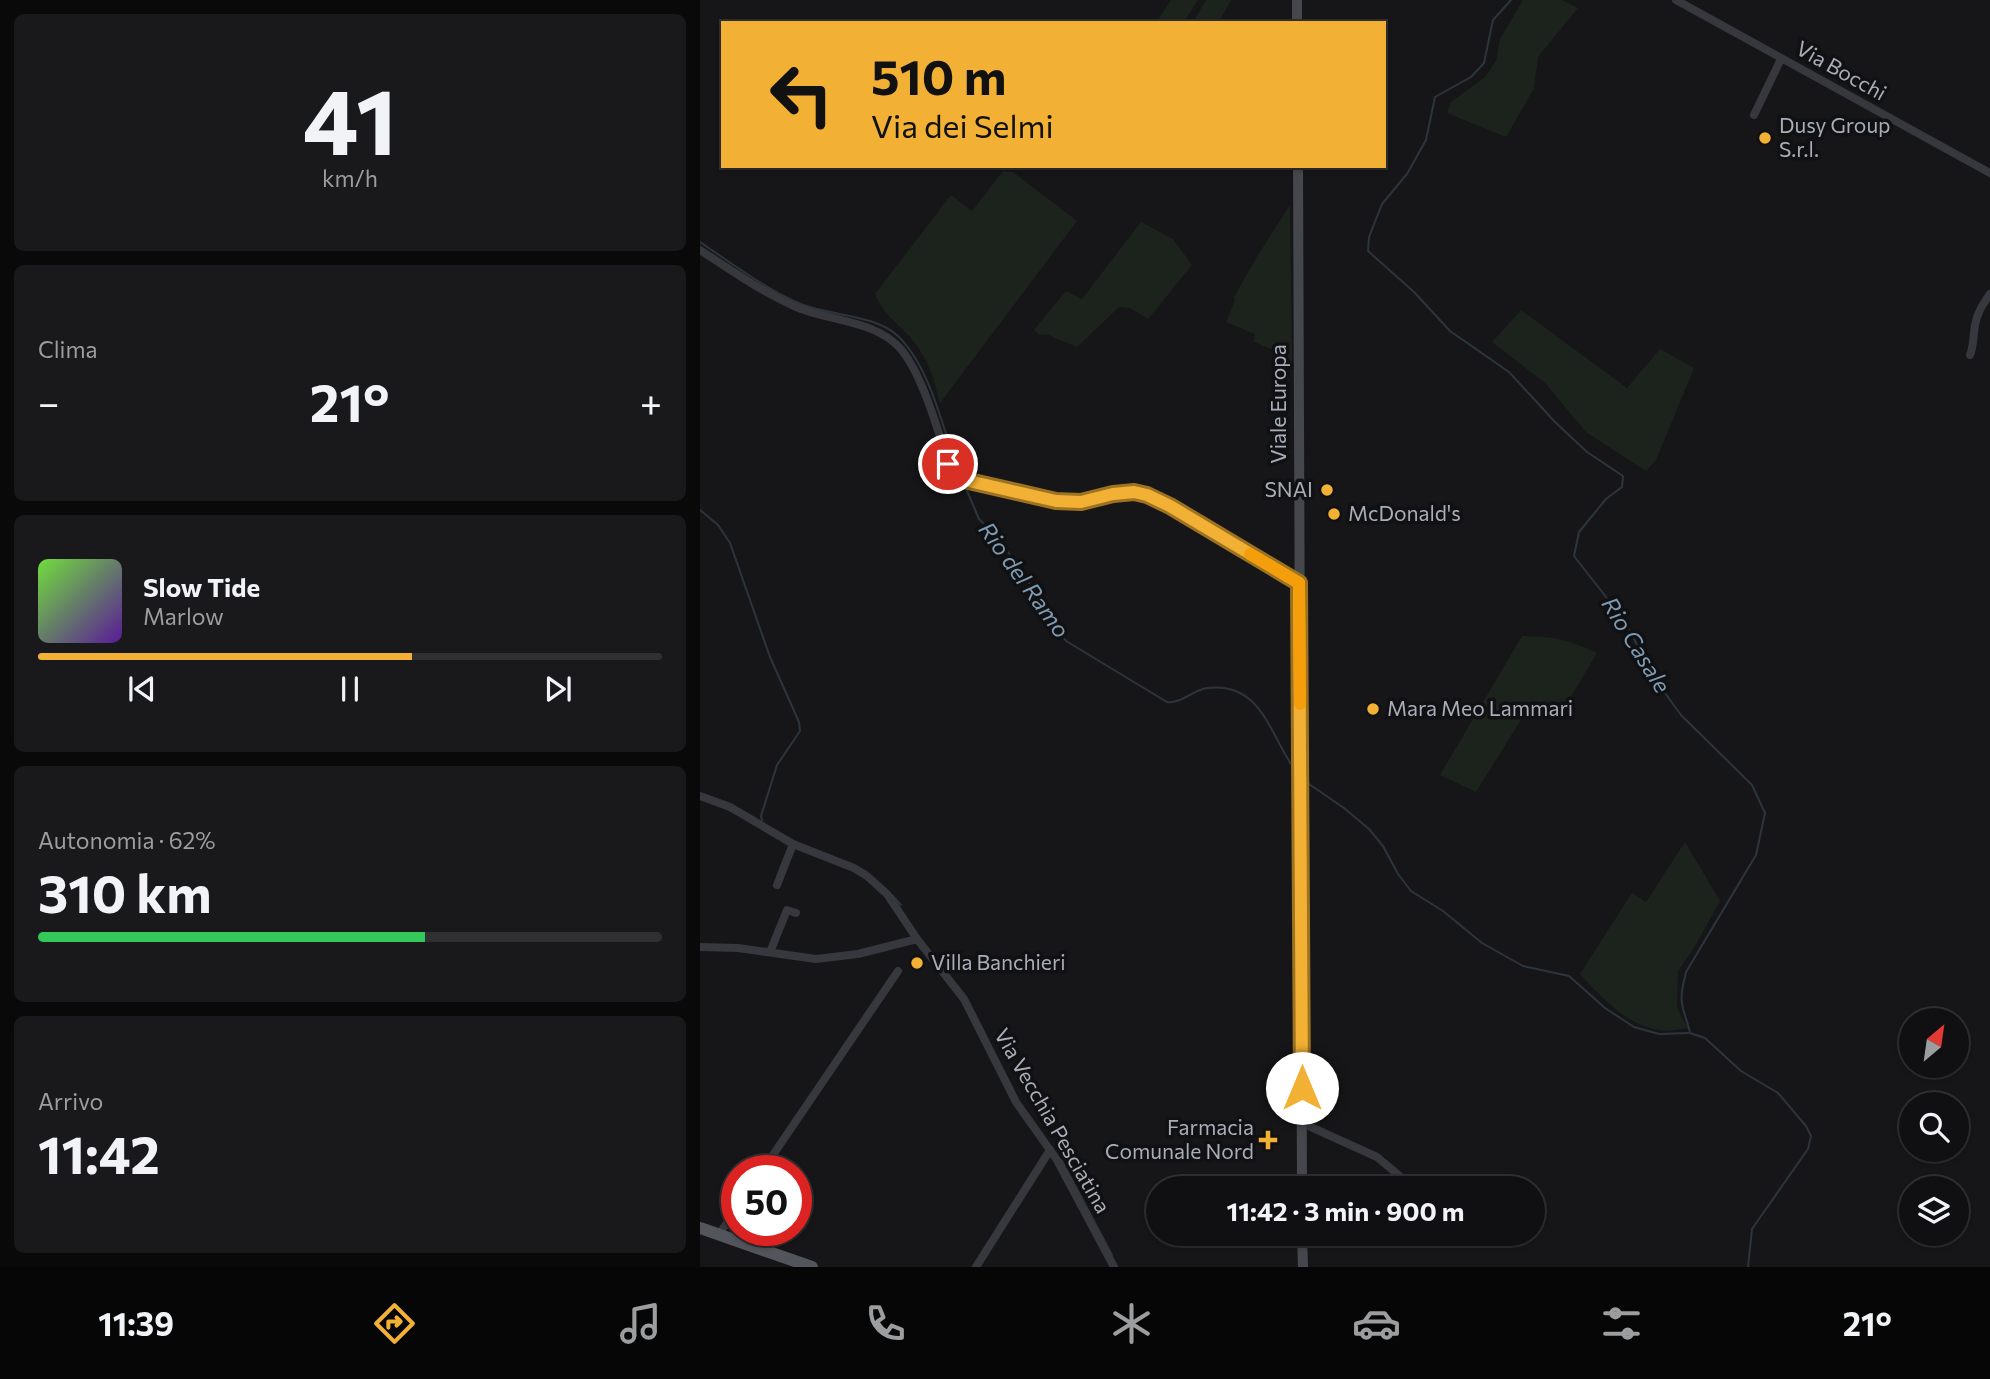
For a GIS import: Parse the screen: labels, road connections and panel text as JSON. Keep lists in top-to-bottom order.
{
  "streets": {
    "main road": ["Viale Europa"],
    "street": ["Via Bocchi", "Via Vecchia Pesciatina"]
  },
  "water": ["Rio del Ramo", "Rio Casale"],
  "places": {
    "other": [
      "Dusy Group S.r.l.",
      "SNAI",
      "McDonald's",
      "Mara Meo Lammari",
      "Villa Banchieri"
    ],
    "health": ["Farmacia Comunale Nord"]
  },
  "north": "top right",
  "page": {
    "tile": [
      ["41", "km/h"],
      "Clima",
      ["Autonomia · 62%", "310 km"],
      ["Arrivo", "11:42"]
    ],
    "turn": ["510 m", "Via dei Selmi"],
    "heat": ["−", "21°", "+"],
    "song": ["Slow Tide", "Marlow"],
    "limit": "50",
    "trip": "11:42 · 3 min · 900 m",
    "tabs": ["11:39", "21°"]
  }
}
